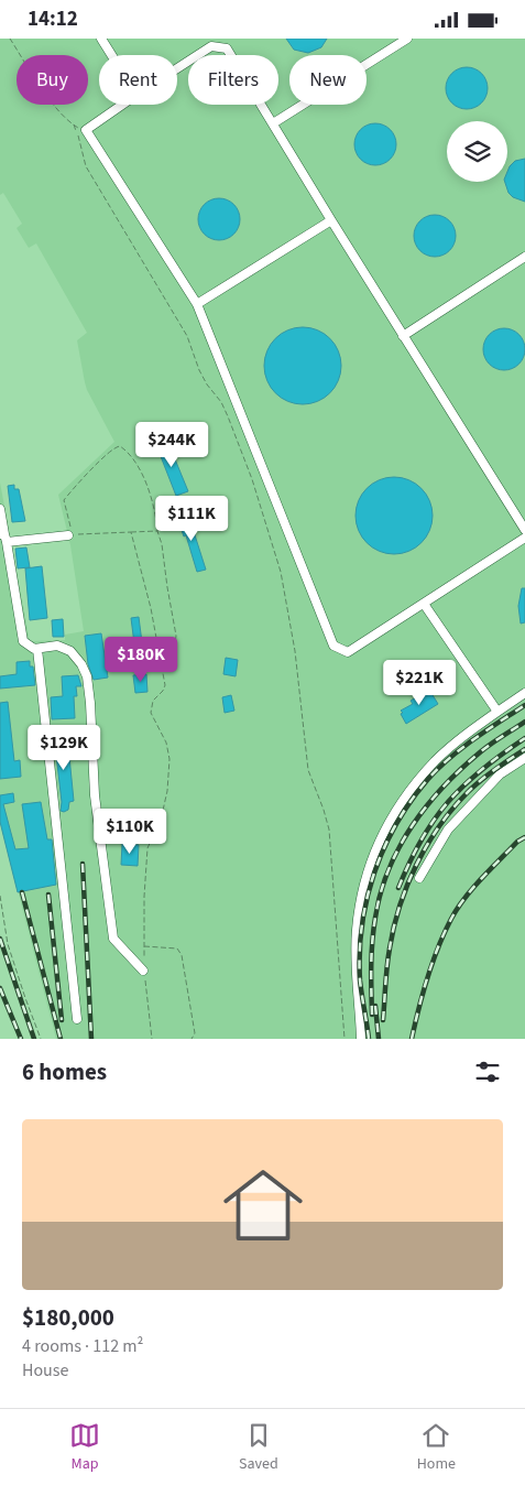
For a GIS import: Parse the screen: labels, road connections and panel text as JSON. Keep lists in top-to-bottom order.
{
  "page": {
    "status": "14:12",
    "chip": [
      "Buy",
      "Rent",
      "Filters",
      "New"
    ],
    "price": [
      "$244K",
      "$111K",
      "$180K",
      "$221K",
      "$129K",
      "$110K"
    ],
    "heading": "6 homes",
    "list": [
      {
        "name": "$180,000",
        "note": "4 rooms · 112 m² · House"
      }
    ],
    "tabs": ["Map", "Saved", "Home"]
  }
}
